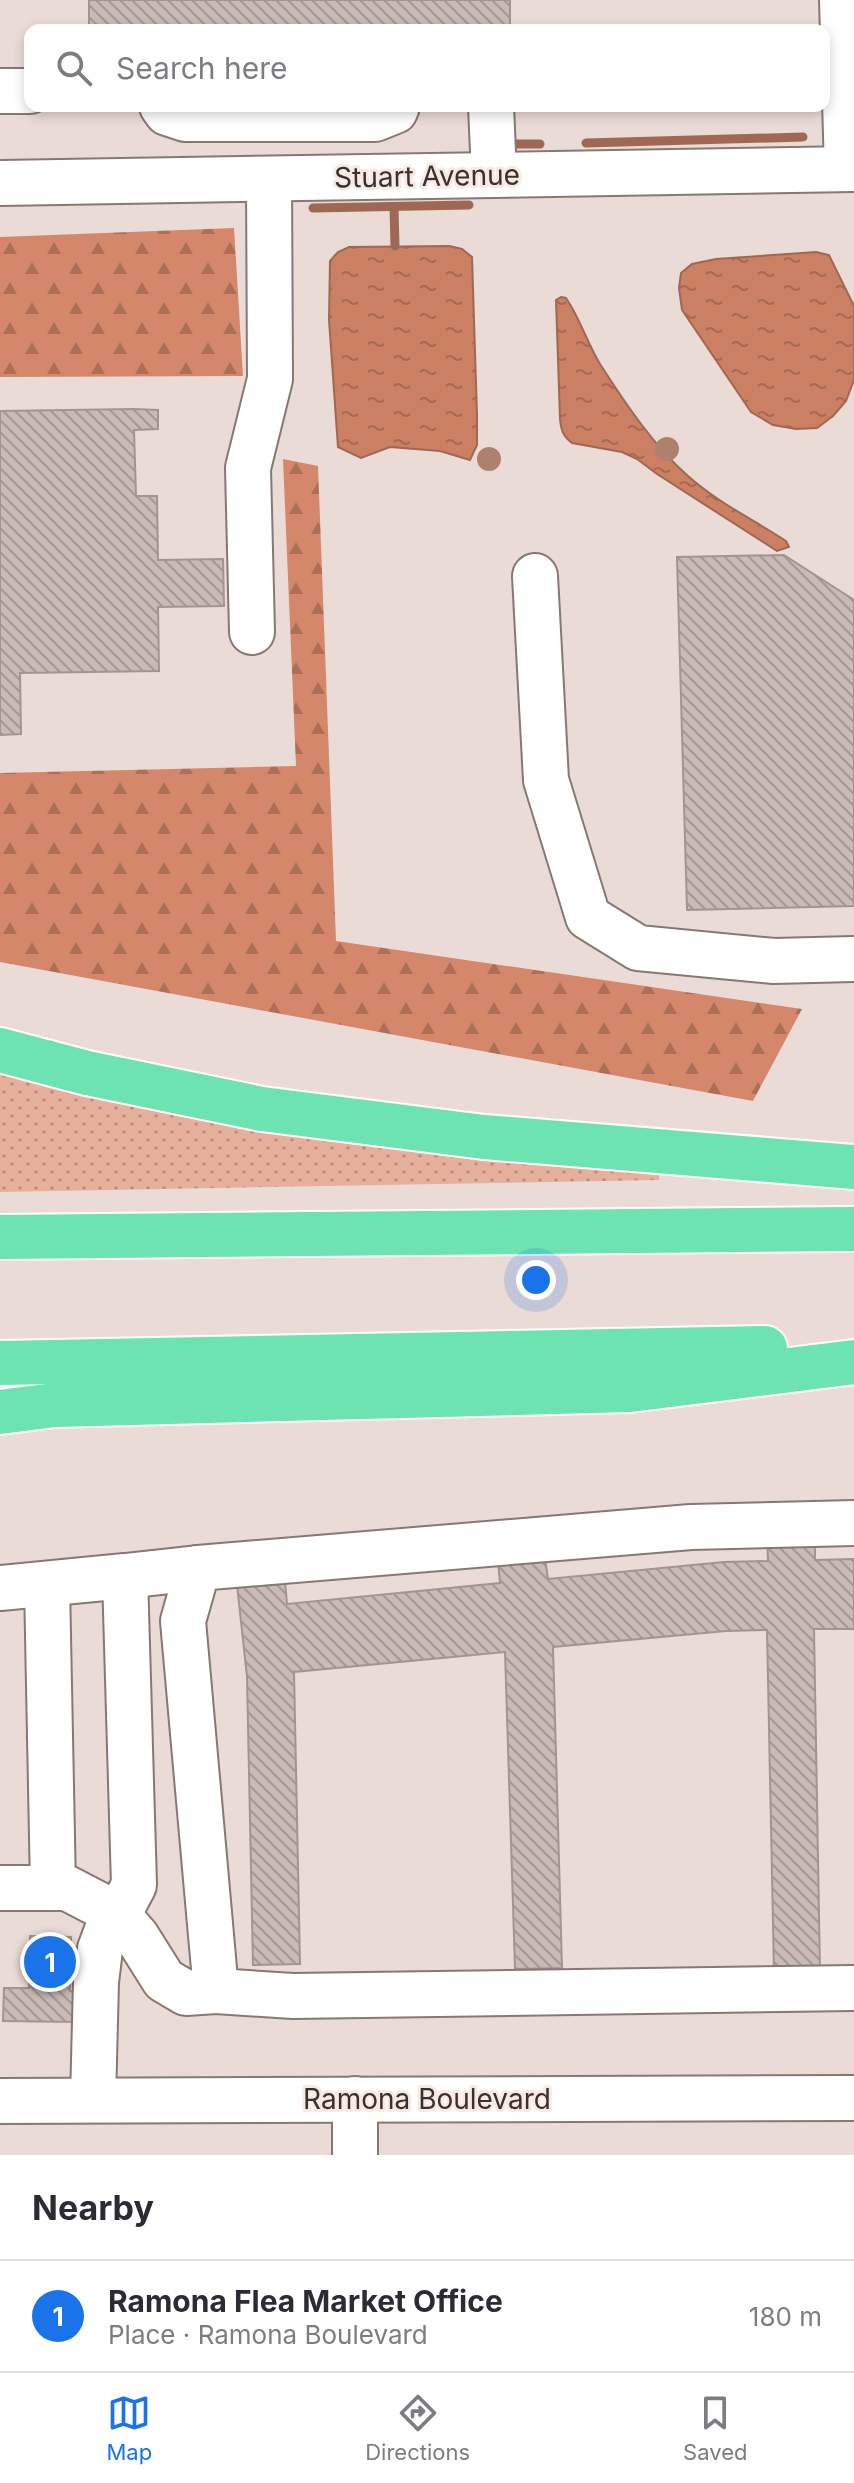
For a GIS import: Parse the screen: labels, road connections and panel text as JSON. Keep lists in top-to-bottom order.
{
  "streets": {
    "street": ["Stuart Avenue", "Ramona Boulevard"]
  },
  "page": {
    "search": "Search here",
    "pins": "1",
    "heading": "Nearby",
    "list": [
      {
        "mark": "1",
        "name": "Ramona Flea Market Office",
        "note": "Place · Ramona Boulevard",
        "value": "180 m"
      }
    ],
    "nav": ["Map", "Directions", "Saved"]
  }
}
